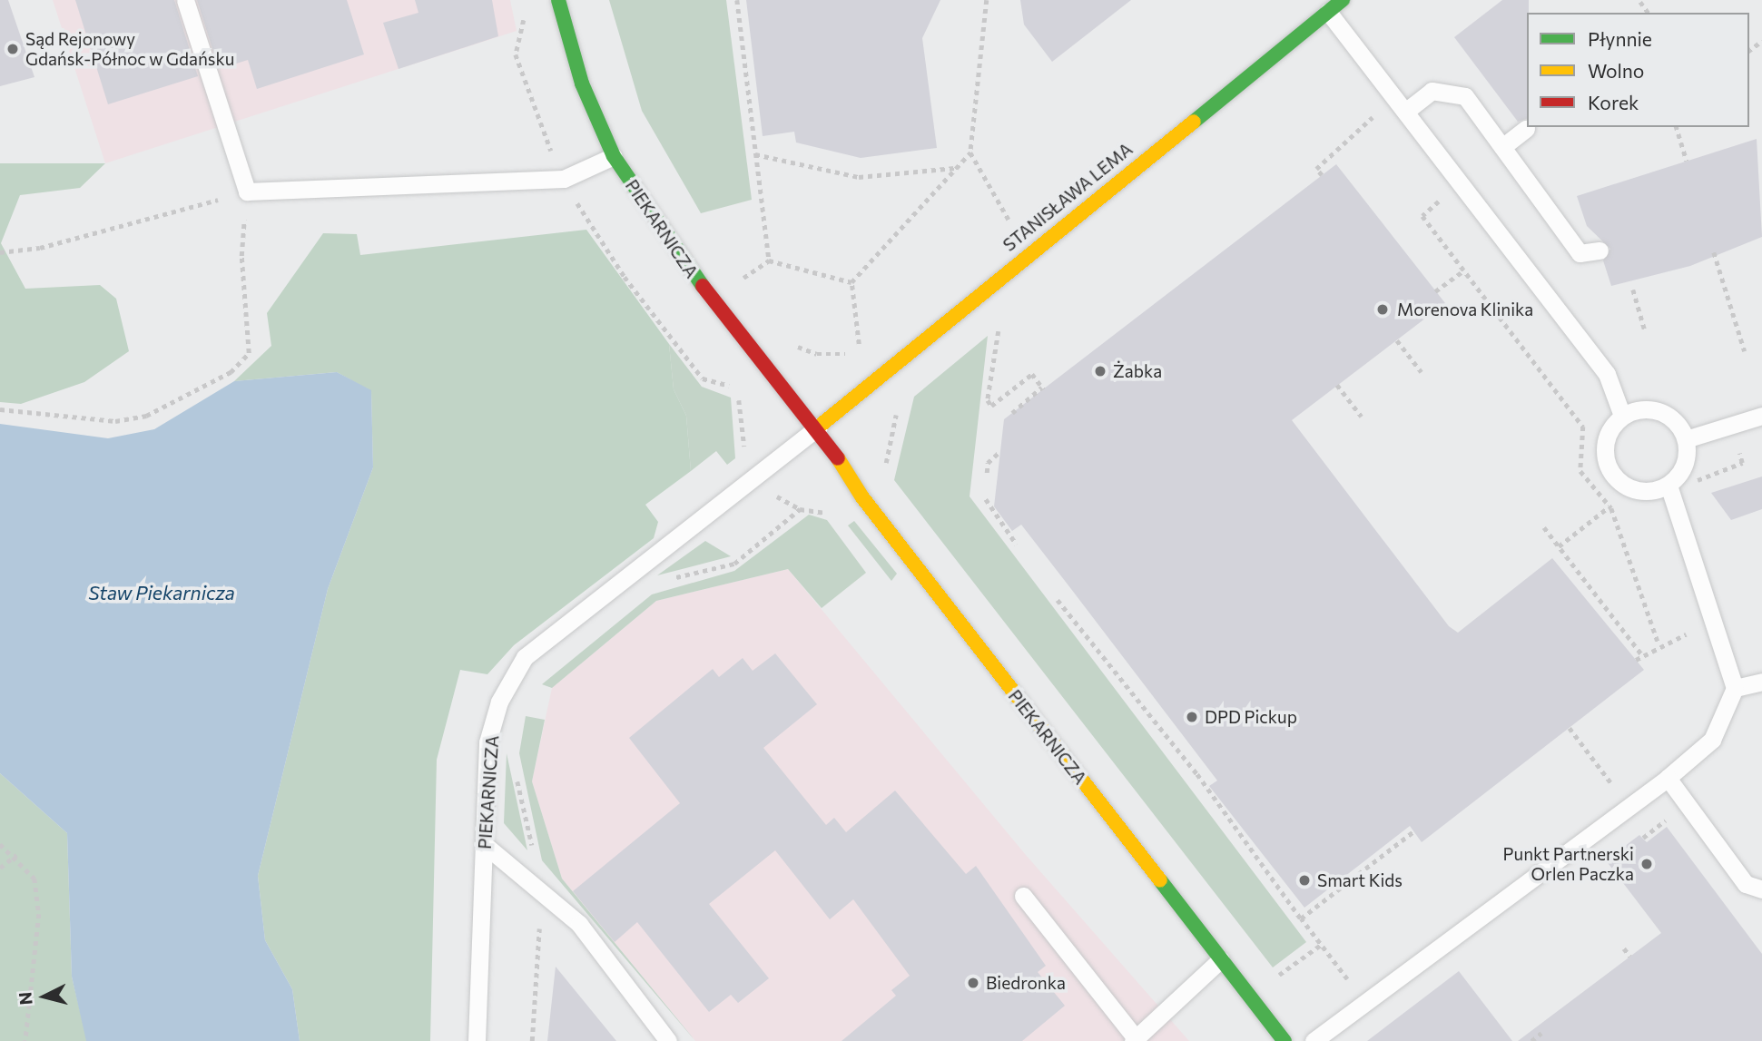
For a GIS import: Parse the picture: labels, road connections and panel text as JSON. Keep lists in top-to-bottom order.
{
  "streets": {
    "street": ["STANISŁAWA LEMA", "PIEKARNICZA"]
  },
  "crossings": [
    ["STANISŁAWA LEMA", "PIEKARNICZA"]
  ],
  "water": ["Staw Piekarnicza"],
  "places": [
    "Sąd Rejonowy Gdańsk-Północ w Gdańsku",
    "Morenova Klinika",
    "Żabka",
    "DPD Pickup",
    "Punkt Partnerski Orlen Paczka",
    "Smart Kids",
    "Biedronka"
  ],
  "legend": ["Płynnie", "Wolno", "Korek"],
  "north": "left"
}
